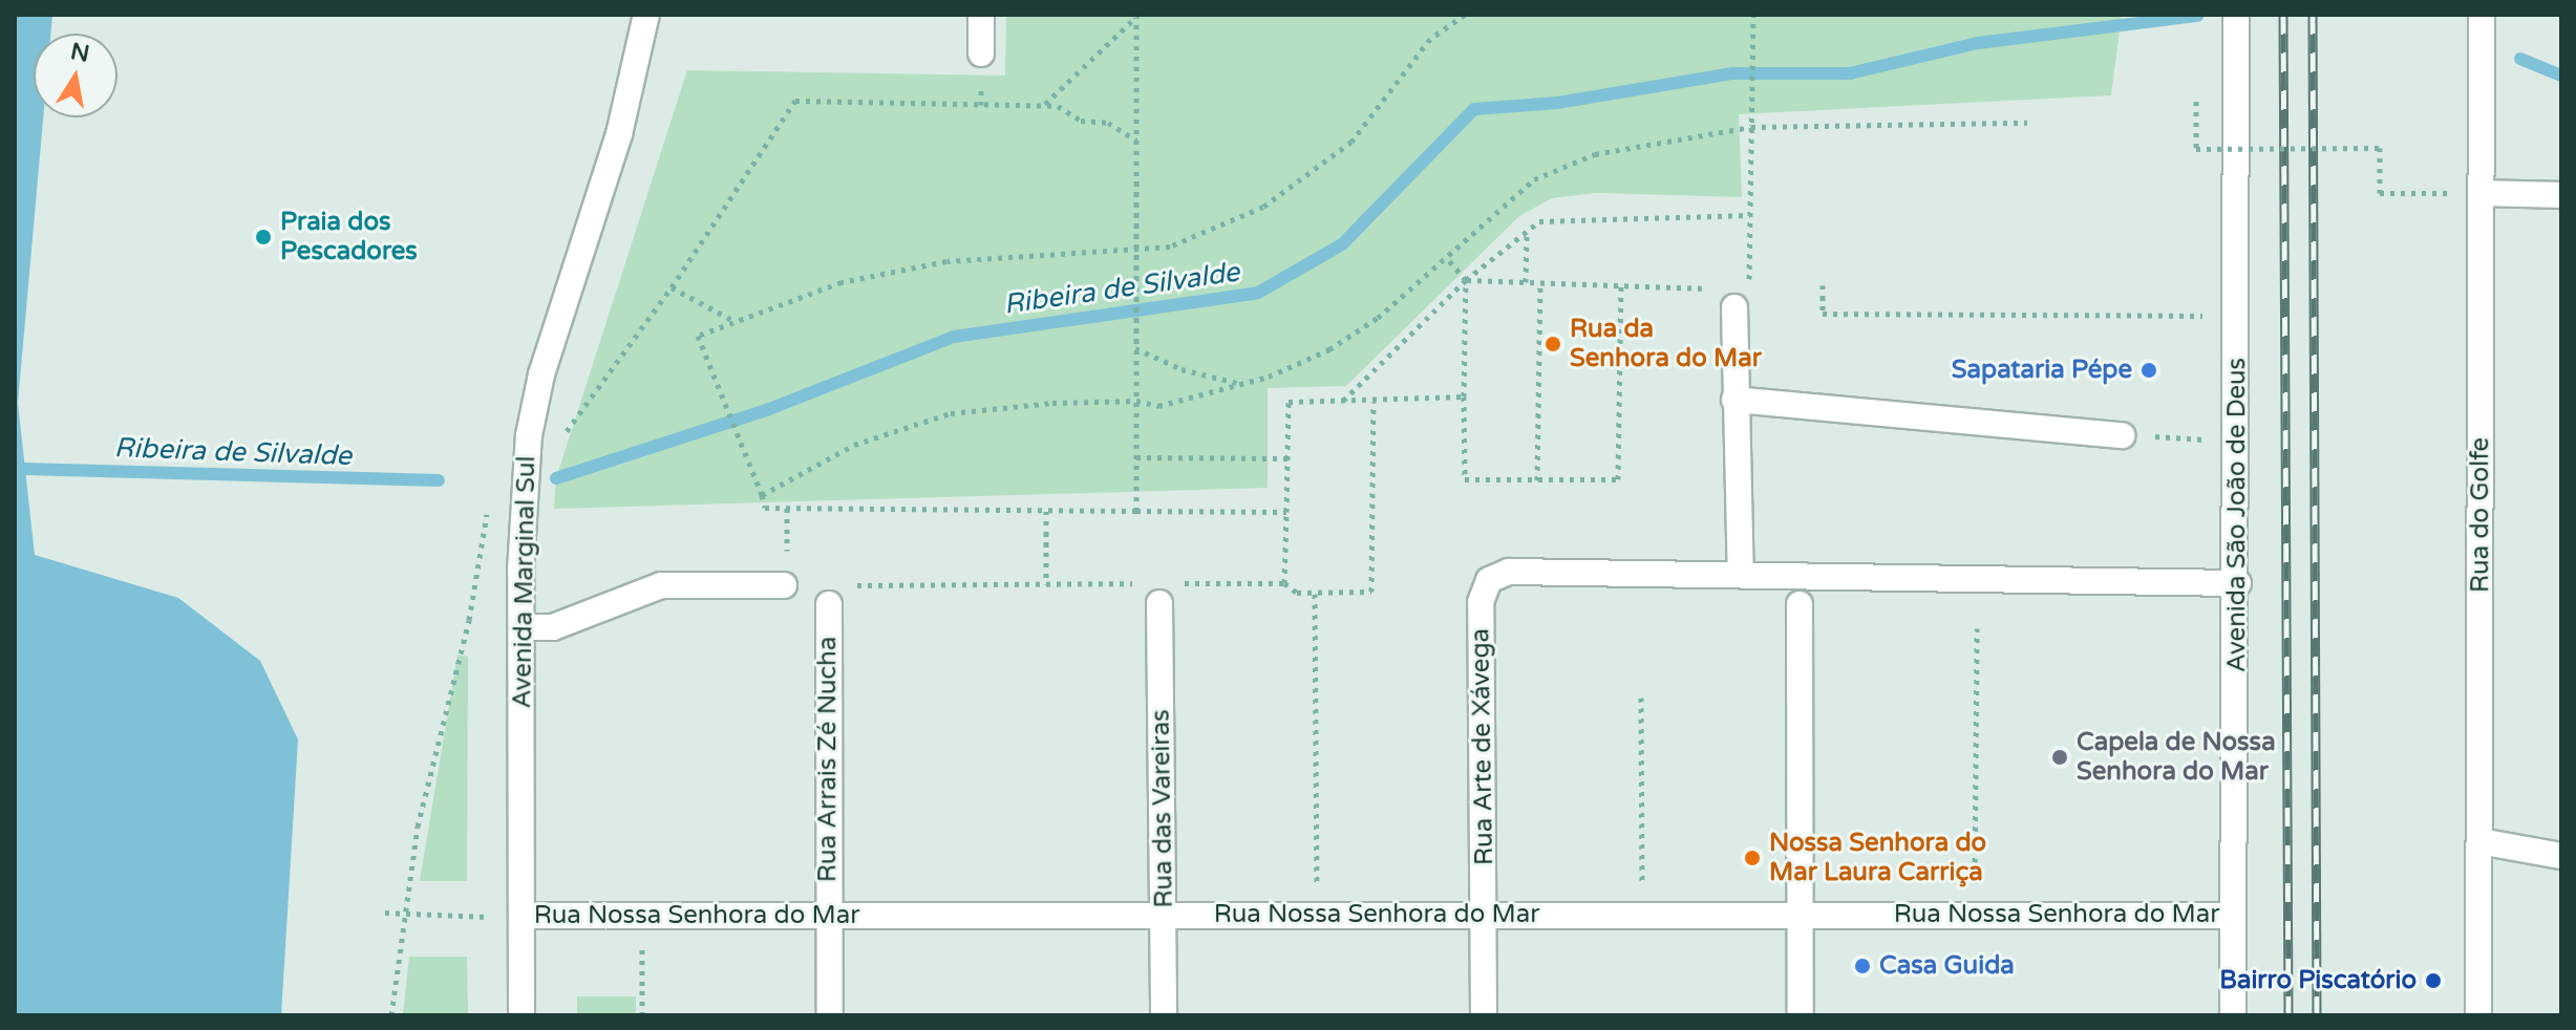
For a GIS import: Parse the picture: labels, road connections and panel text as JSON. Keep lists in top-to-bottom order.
{
  "streets": {
    "street": [
      "Avenida São João de Deus",
      "Rua do Golfe",
      "Avenida Marginal Sul",
      "Rua Arte de Xávega",
      "Rua Arrais Zé Nucha",
      "Rua das Vareiras",
      "Rua Nossa Senhora do Mar"
    ]
  },
  "crossings": [
    ["Avenida São João de Deus", "Rua Nossa Senhora do Mar"],
    ["Avenida Marginal Sul", "Rua Nossa Senhora do Mar"],
    ["Rua Arte de Xávega", "Rua Nossa Senhora do Mar"],
    ["Rua Arrais Zé Nucha", "Rua Nossa Senhora do Mar"],
    ["Rua das Vareiras", "Rua Nossa Senhora do Mar"]
  ],
  "water": ["Ribeira de Silvalde"],
  "places": [
    "Praia dos Pescadores",
    "Rua da Senhora do Mar",
    "Sapataria Pépe",
    "Capela de Nossa Senhora do Mar",
    "Nossa Senhora do Mar Laura Carriça",
    "Casa Guida",
    "Bairro Piscatório"
  ],
  "north": "top"
}
